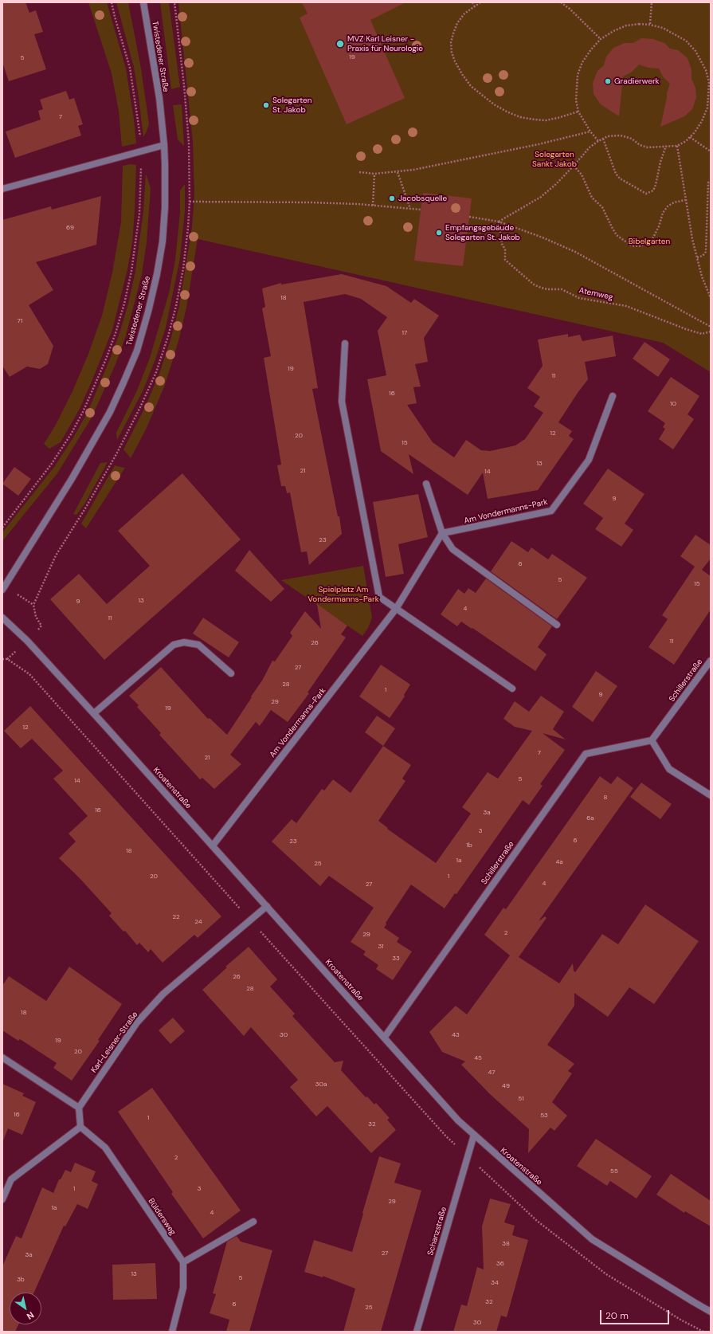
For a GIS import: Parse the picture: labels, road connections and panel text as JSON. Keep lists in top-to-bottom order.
{
  "streets": {
    "street": [
      "Twistedener Straße",
      "Am Vondermanns-Park",
      "Schillerstraße",
      "Kroatenstraße",
      "Karl-Leisner-Straße",
      "Büldersweg",
      "Schanzstraße"
    ],
    "path": ["Atemweg"]
  },
  "crossings": [
    ["Am Vondermanns-Park", "Kroatenstraße"],
    ["Schillerstraße", "Kroatenstraße"],
    ["Kroatenstraße", "Karl-Leisner-Straße"],
    ["Kroatenstraße", "Schanzstraße"]
  ],
  "parks": ["Solegarten Sankt Jakob", "Bibelgarten", "Spielplatz Am Vondermanns-Park"],
  "places": [
    "MVZ Karl Leisner - Praxis für Neurologie",
    "Gradierwerk",
    "Solegarten St. Jakob",
    "Jacobsquelle",
    "Empfangsgebäude Solegarten St. Jakob"
  ],
  "house_numbers": [
    "19",
    "5",
    "7",
    "69",
    "18",
    "71",
    "17",
    "19",
    "11",
    "16",
    "10",
    "12",
    "20",
    "15",
    "13",
    "21",
    "14",
    "9",
    "23",
    "6",
    "5",
    "15",
    "13",
    "9",
    "4",
    "11",
    "11",
    "26",
    "27",
    "28",
    "1",
    "9",
    "29",
    "19",
    "12",
    "7",
    "21",
    "5",
    "14",
    "8",
    "16",
    "3a",
    "6a",
    "3",
    "6",
    "23",
    "1b",
    "18",
    "1a",
    "4a",
    "25",
    "20",
    "1",
    "4",
    "27",
    "22",
    "24",
    "2",
    "29",
    "31",
    "33",
    "26",
    "28",
    "18",
    "30",
    "43",
    "19",
    "20",
    "45",
    "47",
    "30a",
    "49",
    "51",
    "16",
    "53",
    "1",
    "32",
    "2",
    "55",
    "1",
    "3",
    "29",
    "1a",
    "4",
    "38",
    "27",
    "3a",
    "36",
    "13",
    "5",
    "3b",
    "34",
    "32",
    "6",
    "25",
    "30"
  ],
  "scale_bar": "20 m",
  "north": "bottom right"
}
